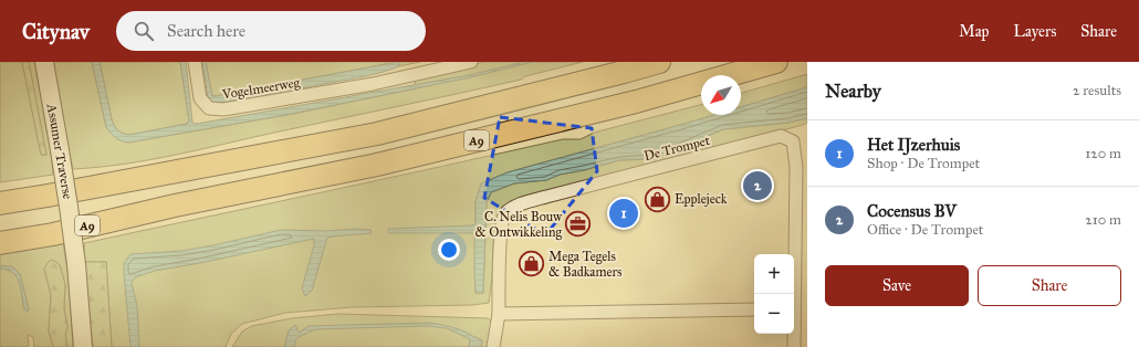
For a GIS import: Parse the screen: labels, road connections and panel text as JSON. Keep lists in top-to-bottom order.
{
  "streets": {
    "highway": ["A9"],
    "main road": ["Assumer Traverse"],
    "street": ["Vogelmeerweg", "De Trompet"]
  },
  "places": {
    "shop": ["Epplejeck", "Mega Tegels & Badkamers"],
    "office": ["C. Nelis Bouw & Ontwikkeling"]
  },
  "north": "bottom left",
  "page": {
    "header": "Citynav",
    "search": "Search here",
    "nav": ["Map", "Layers", "Share"],
    "heading": ["Nearby", "2 results"],
    "list": [
      {
        "mark": "1",
        "name": "Het IJzerhuis",
        "note": "Shop · De Trompet",
        "value": "120 m"
      },
      {
        "mark": "2",
        "name": "Cocensus BV",
        "note": "Office · De Trompet",
        "value": "210 m"
      }
    ],
    "pins": ["2", "1"],
    "buttons": ["Save", "Share"],
    "map_buttons": ["+", "−"]
  }
}
